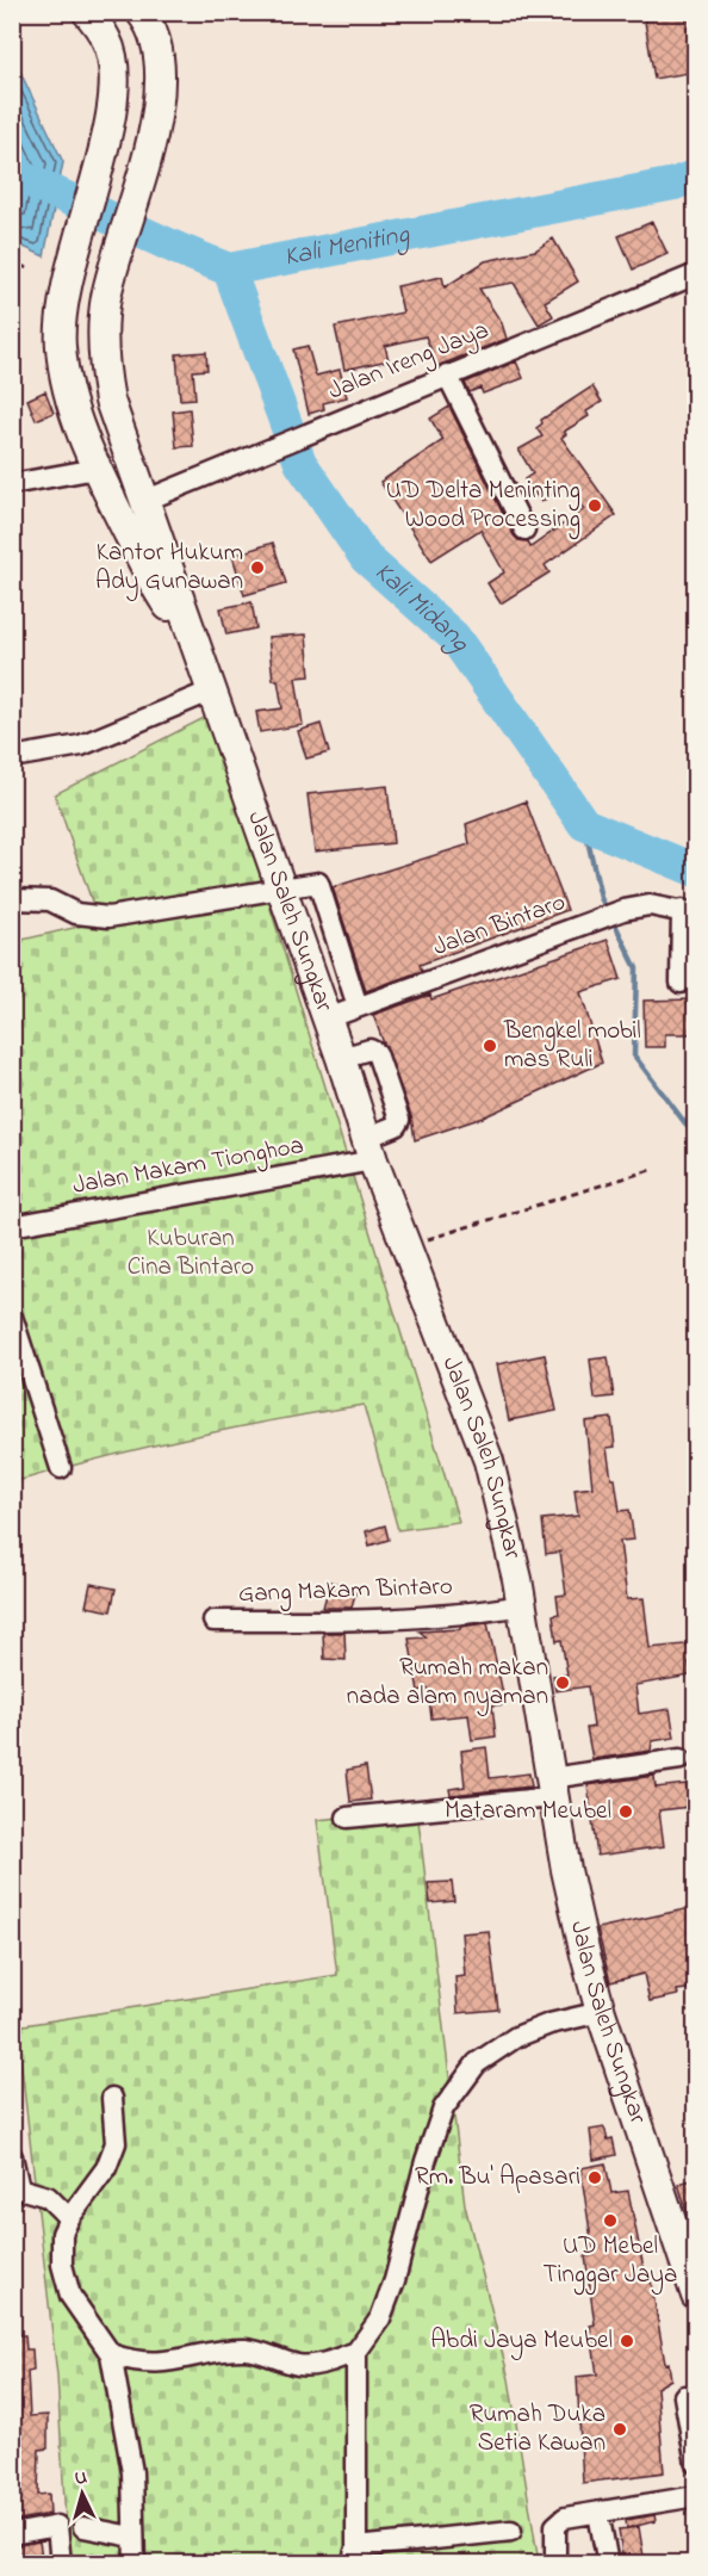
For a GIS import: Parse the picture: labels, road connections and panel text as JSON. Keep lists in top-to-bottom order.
{
  "streets": {
    "highway": ["Jalan Saleh Sungkar"],
    "street": [
      "Jalan Ireng Jaya",
      "Jalan Bintaro",
      "Jalan Makam Tionghoa",
      "Gang Makam Bintaro"
    ]
  },
  "crossings": [
    ["Jalan Ireng Jaya", "Jalan Saleh Sungkar"],
    ["Jalan Saleh Sungkar", "Jalan Bintaro"],
    ["Jalan Saleh Sungkar", "Jalan Makam Tionghoa"],
    ["Jalan Saleh Sungkar", "Gang Makam Bintaro"]
  ],
  "water": ["Kali Meniting", "Kali Midang"],
  "parks": ["Kuburan Cina Bintaro"],
  "places": [
    "UD Delta Meninting Wood Processing",
    "Kantor Hukum Ady Gunawan",
    "Bengkel mobil mas Ruli",
    "Rumah makan nada alam nyaman",
    "Mataram Meubel",
    "Rm. Bu' Apasari",
    "UD Mebel Tinggar Jaya",
    "Abdi Jaya Meubel",
    "Rumah Duka Setia Kawan"
  ],
  "north": "top"
}
